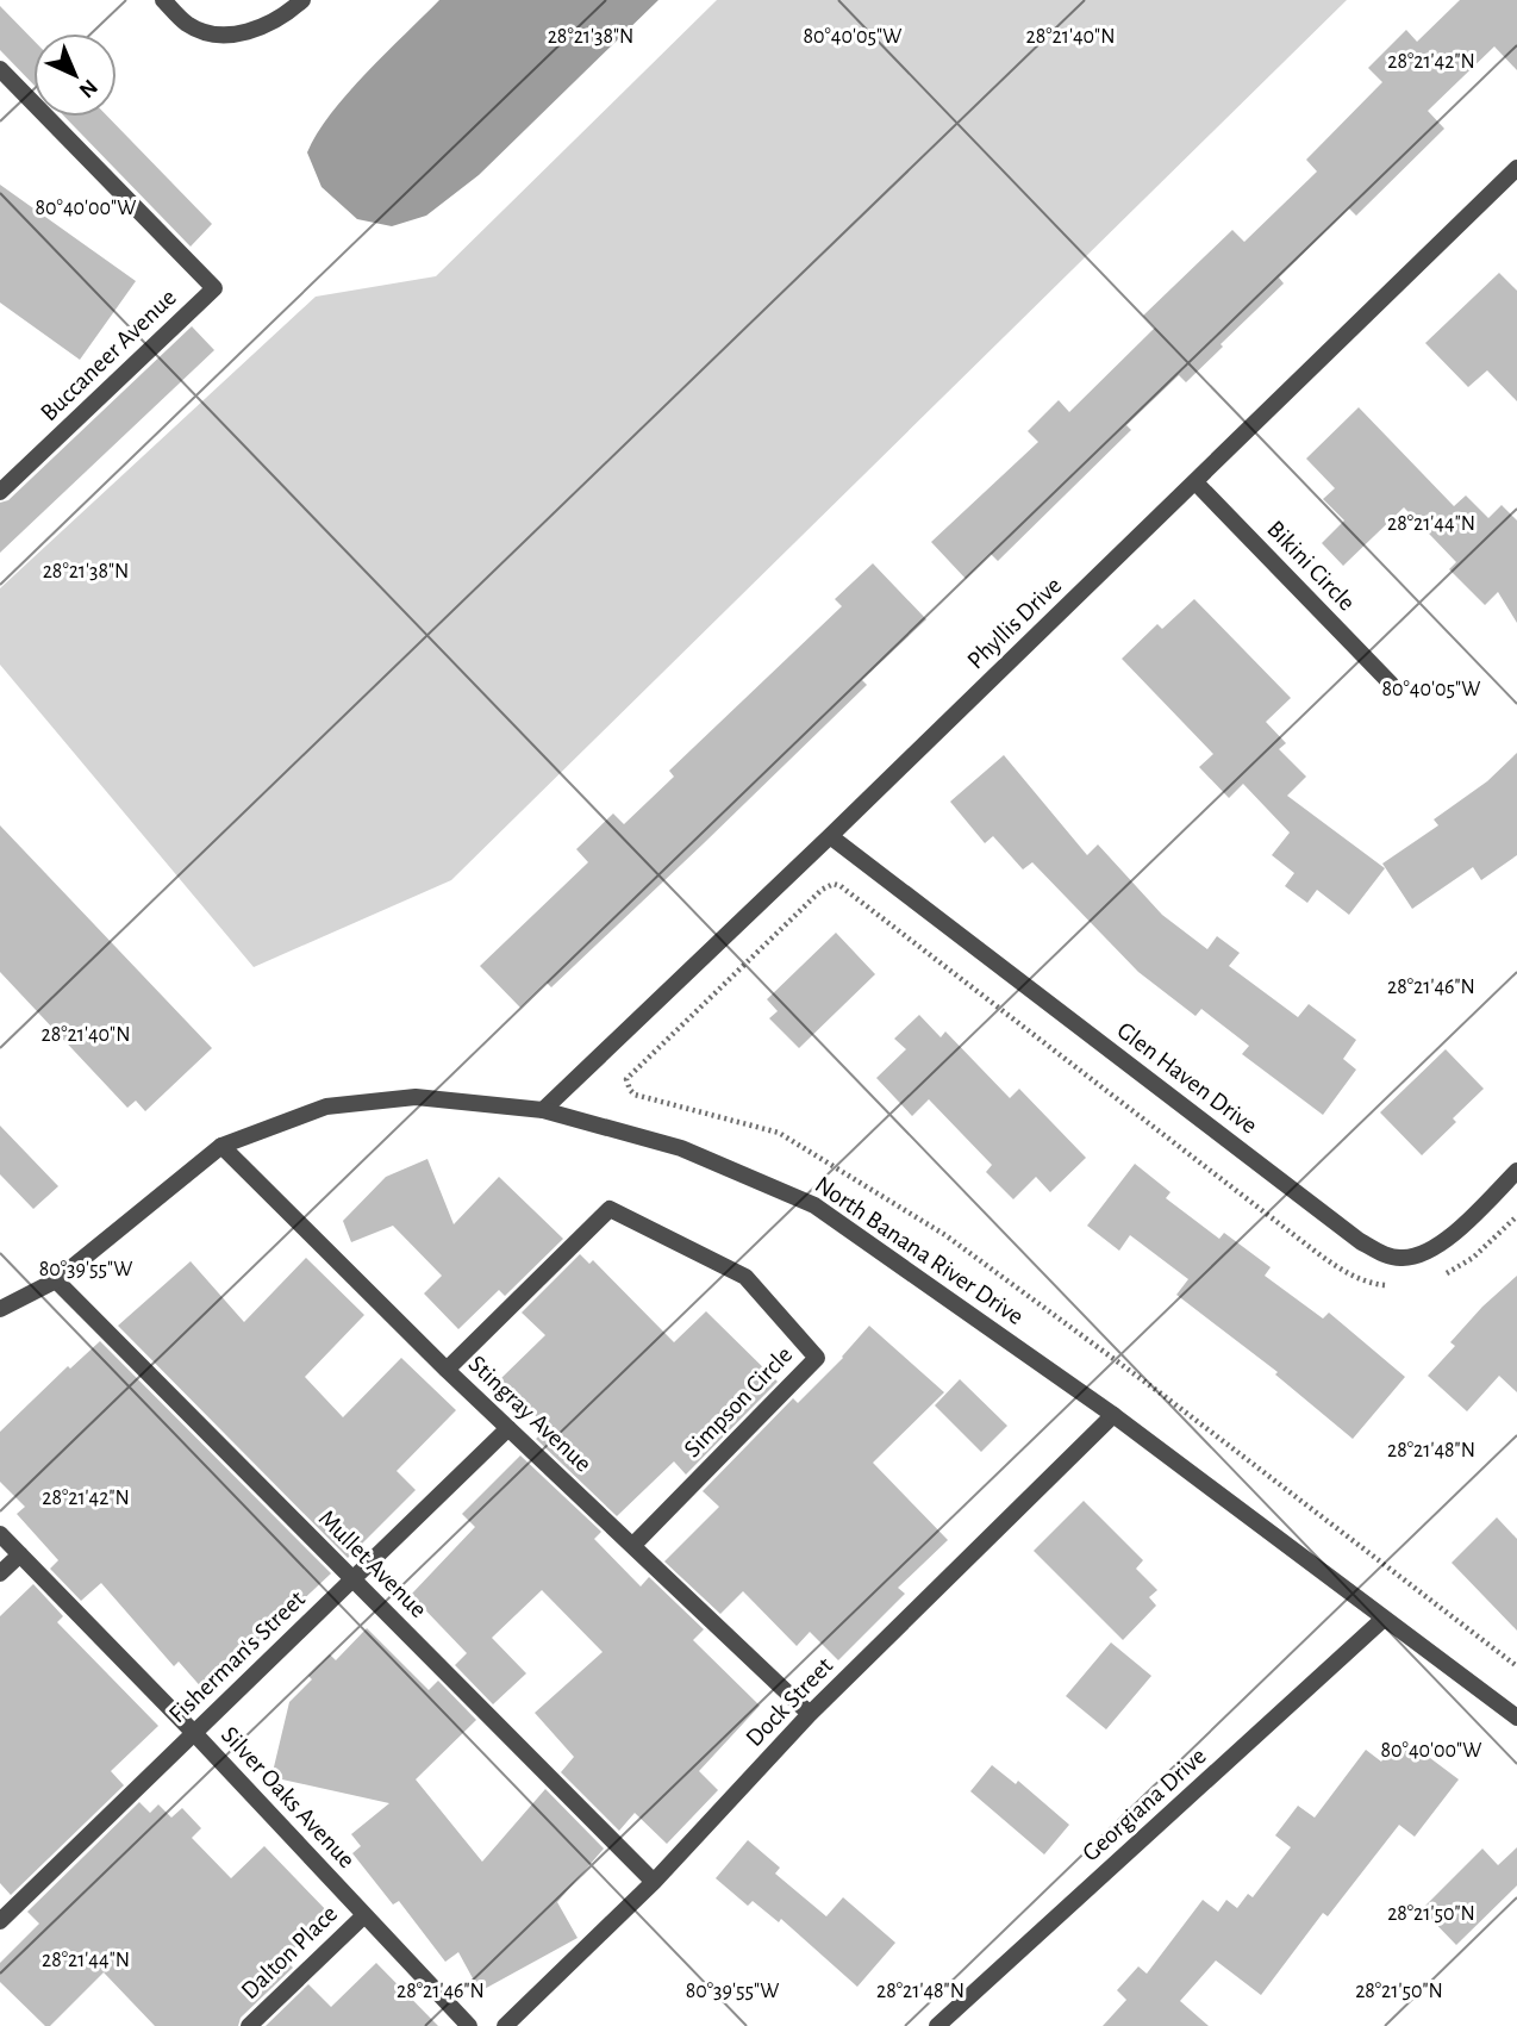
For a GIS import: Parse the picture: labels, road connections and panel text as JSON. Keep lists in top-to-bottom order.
{
  "streets": {
    "street": [
      "Buccaneer Avenue",
      "Bikini Circle",
      "Phyllis Drive",
      "Glen Haven Drive",
      "North Banana River Drive",
      "Simpson Circle",
      "Stingray Avenue",
      "Mullet Avenue",
      "Fisherman's Street",
      "Dock Street",
      "Silver Oaks Avenue",
      "Georgiana Drive",
      "Dalton Place"
    ]
  },
  "crossings": [
    ["Bikini Circle", "Phyllis Drive"],
    ["Phyllis Drive", "Glen Haven Drive"],
    ["Phyllis Drive", "North Banana River Drive"],
    ["North Banana River Drive", "Stingray Avenue"],
    ["North Banana River Drive", "Mullet Avenue"],
    ["North Banana River Drive", "Dock Street"],
    ["North Banana River Drive", "Georgiana Drive"],
    ["Simpson Circle", "Stingray Avenue"],
    ["Stingray Avenue", "Fisherman's Street"],
    ["Stingray Avenue", "Dock Street"],
    ["Mullet Avenue", "Fisherman's Street"],
    ["Mullet Avenue", "Dock Street"],
    ["Fisherman's Street", "Silver Oaks Avenue"],
    ["Silver Oaks Avenue", "Dalton Place"]
  ],
  "north": "bottom right",
  "coordinates": [
    "28°21'38\"N",
    "28°21'40\"N",
    "80°40'05\"W",
    "28°21'42\"N",
    "80°40'00\"W",
    "28°21'44\"N",
    "28°21'46\"N",
    "80°39'55\"W",
    "28°21'48\"N",
    "28°21'50\"N"
  ]
}
